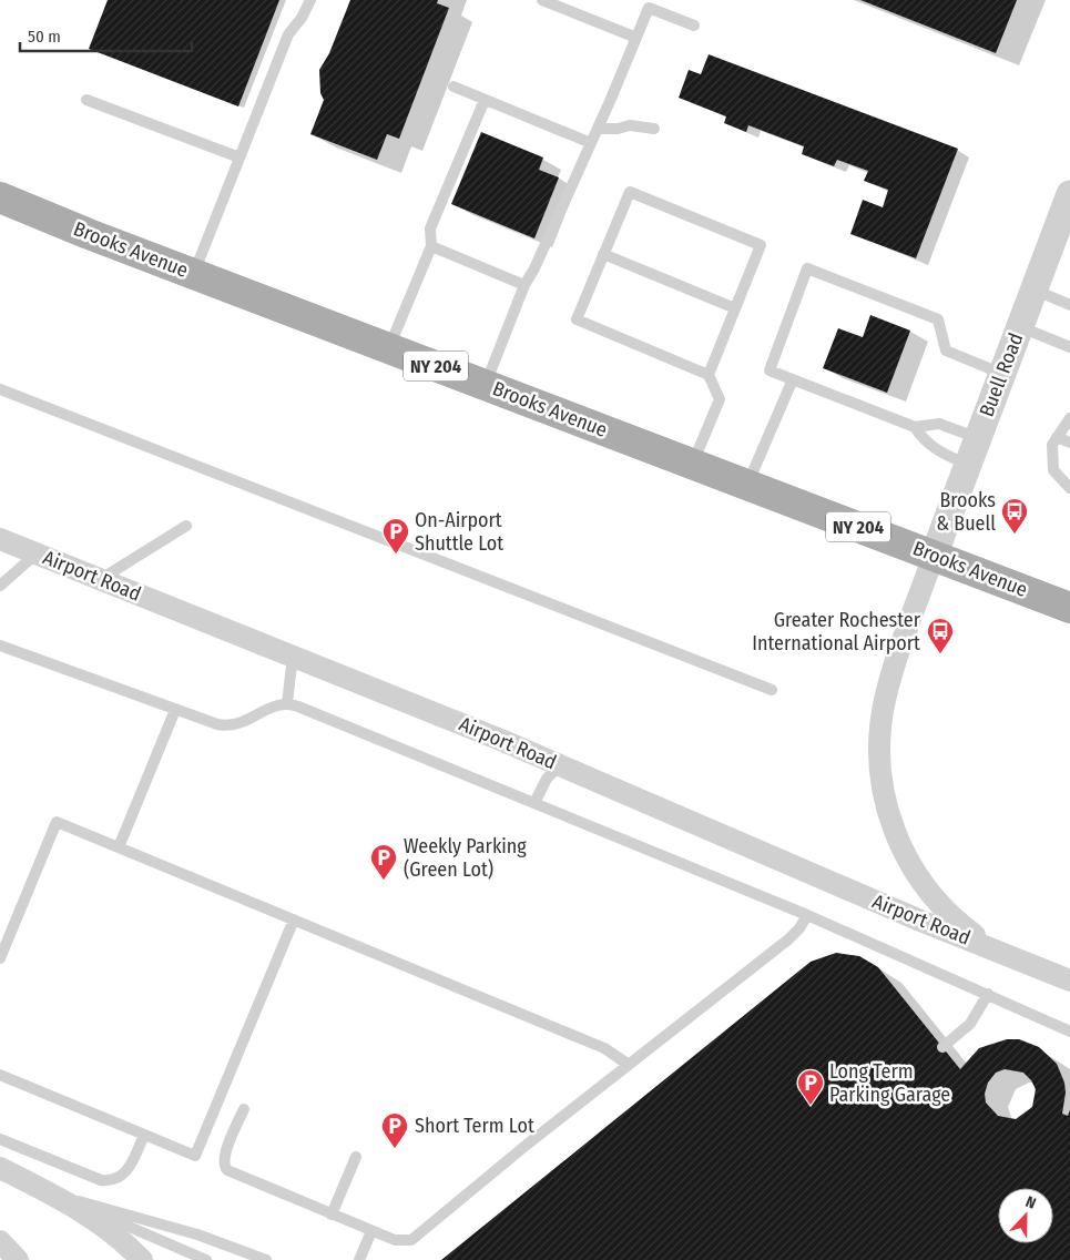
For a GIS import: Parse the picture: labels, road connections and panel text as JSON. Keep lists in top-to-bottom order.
{
  "streets": {
    "main road": ["Brooks Avenue", "NY 204"],
    "street": ["Buell Road", "Airport Road"]
  },
  "crossings": [
    ["Brooks Avenue", "Buell Road"],
    ["Brooks Avenue", "Airport Road"],
    ["Buell Road", "Airport Road"]
  ],
  "places": {
    "bus stop": ["Brooks & Buell", "Greater Rochester International Airport"],
    "parking": [
      "On-Airport Shuttle Lot",
      "Weekly Parking (Green Lot)",
      "Long Term Parking Garage",
      "Short Term Lot"
    ]
  },
  "scale_bar": "50 m",
  "north": "top"
}
